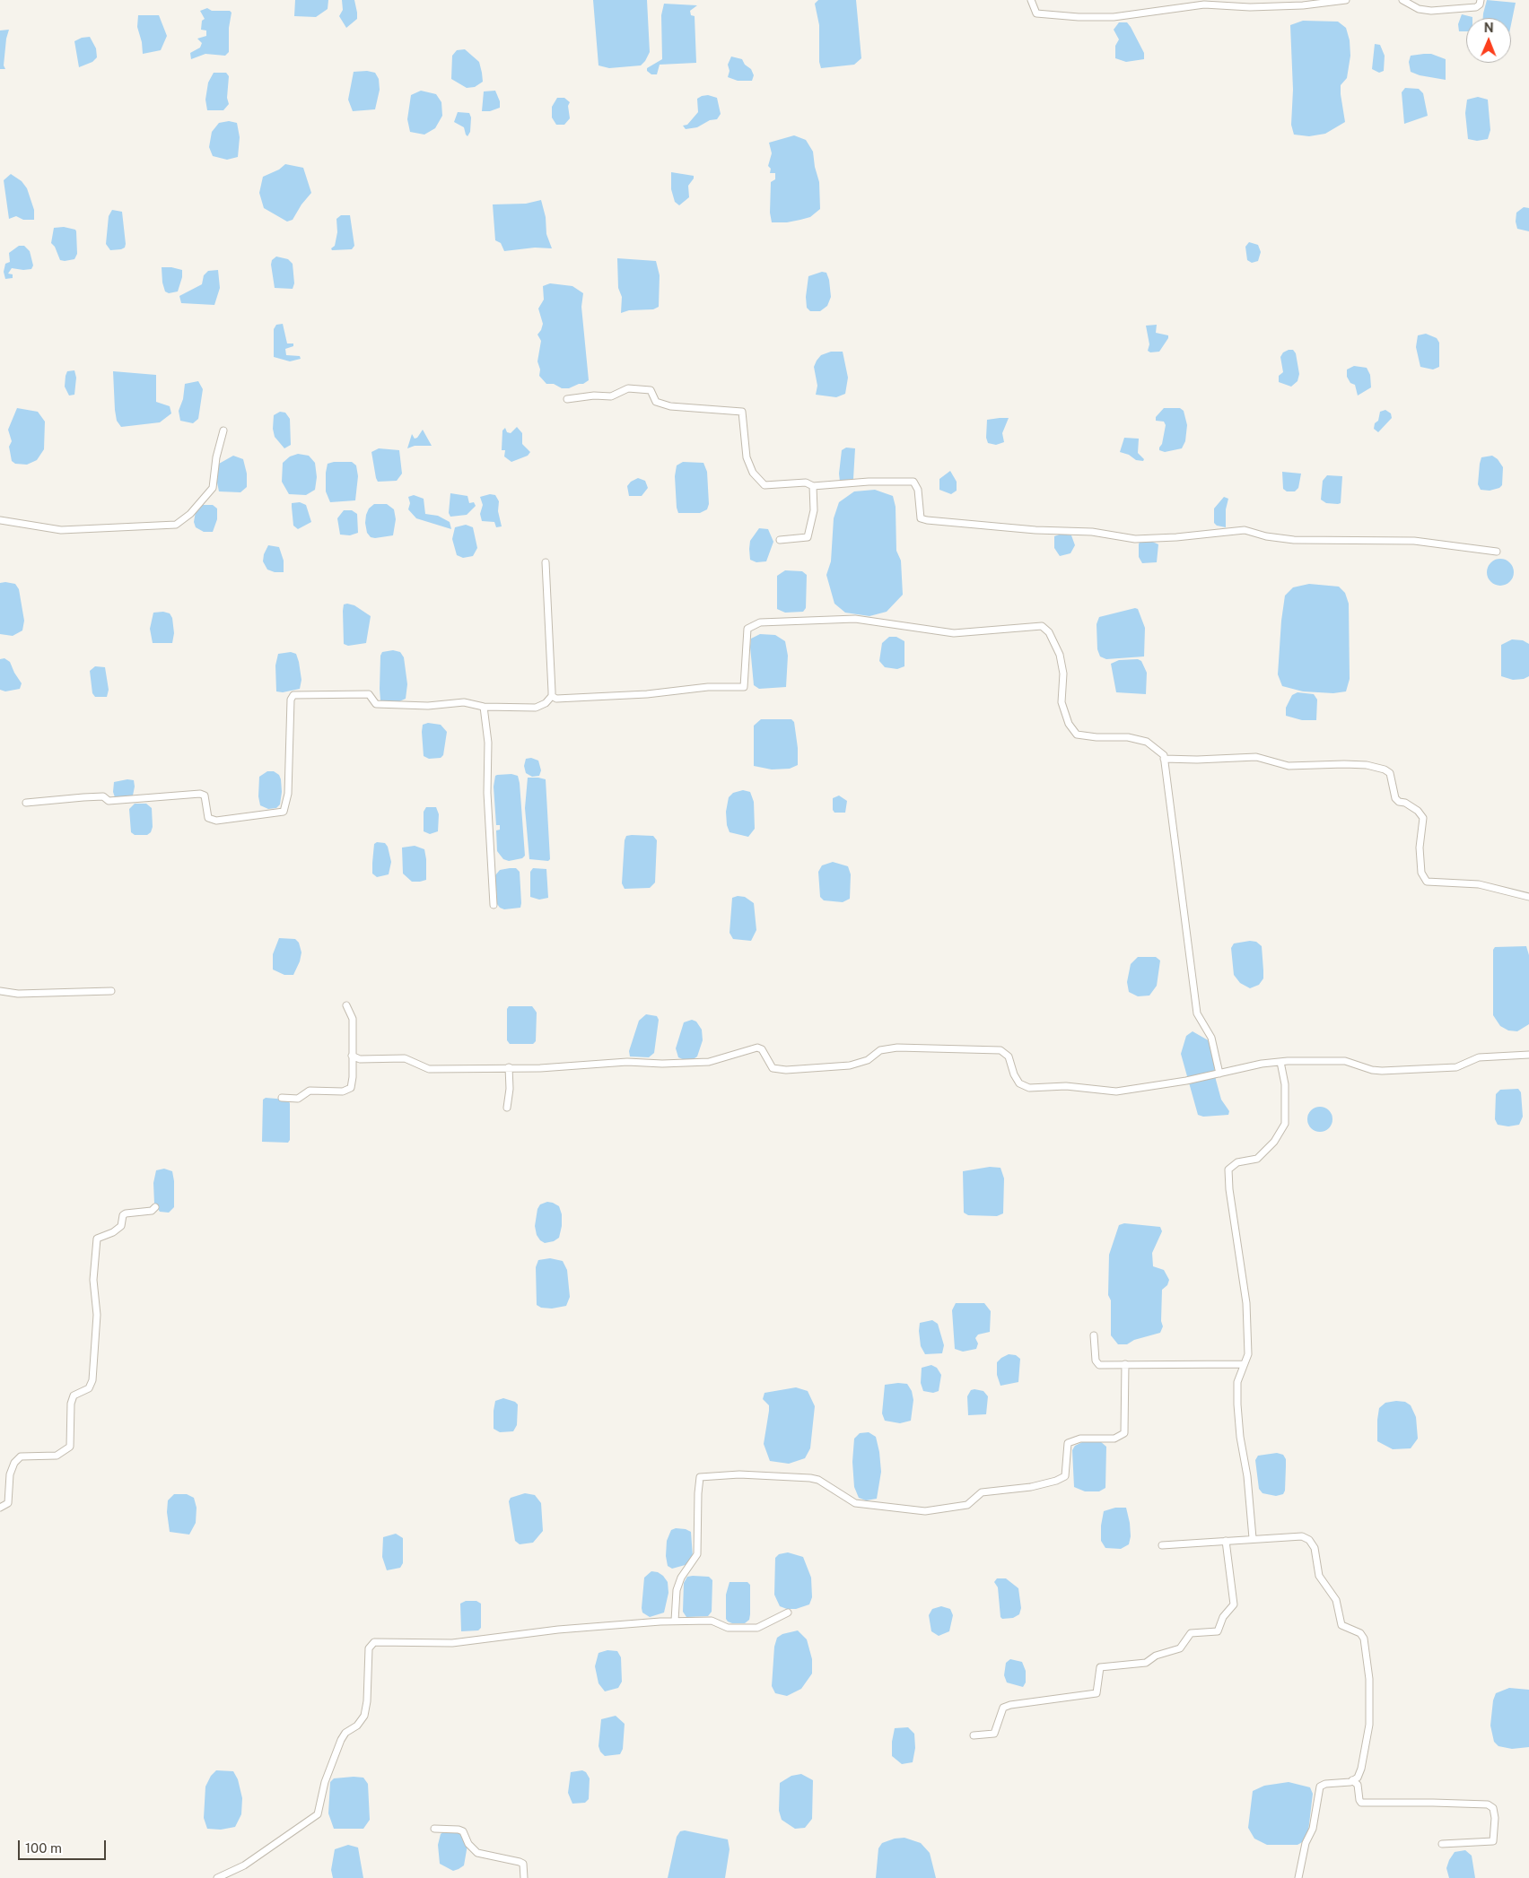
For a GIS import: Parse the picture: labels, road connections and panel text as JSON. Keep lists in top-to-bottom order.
{
  "scale_bar": "100 m",
  "north": "top"
}
